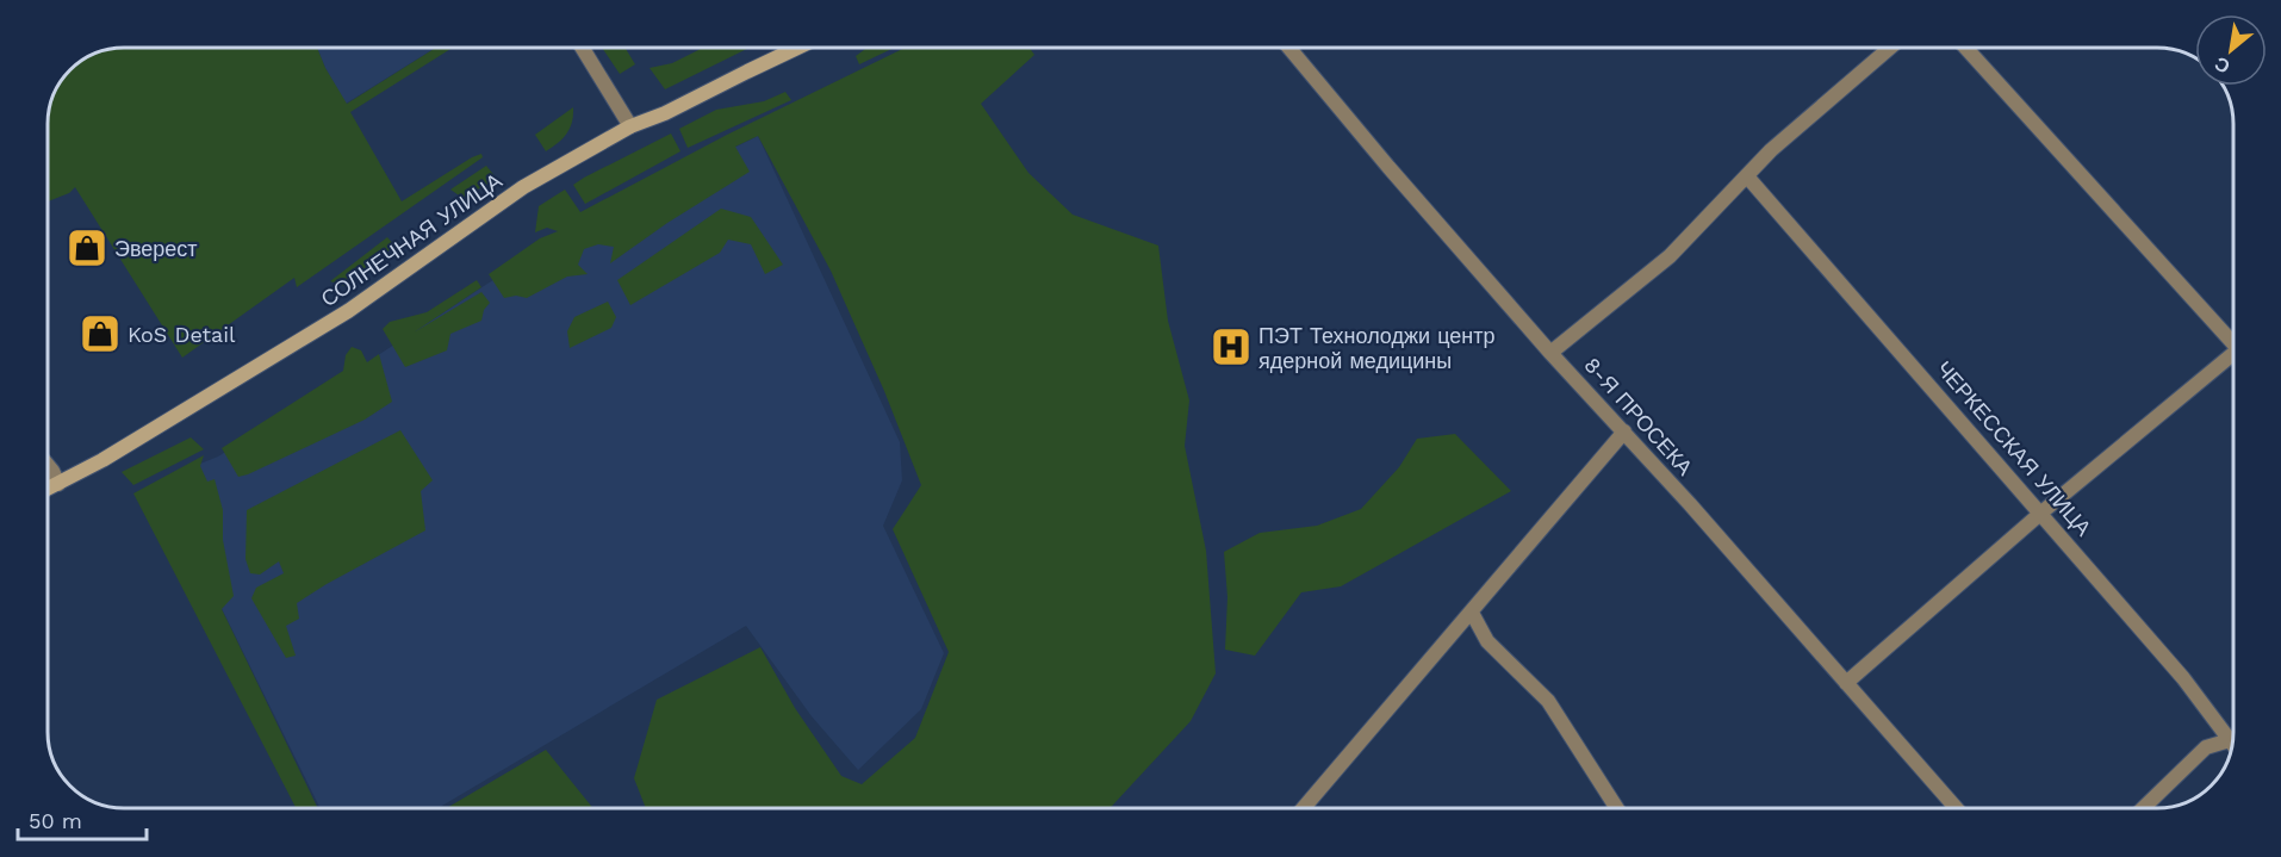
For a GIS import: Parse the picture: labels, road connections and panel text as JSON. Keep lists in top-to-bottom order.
{
  "streets": {
    "main road": ["СОЛНЕЧНАЯ УЛИЦА"],
    "street": ["8-Я ПРОСЕКА", "ЧЕРКЕССКАЯ УЛИЦА"]
  },
  "places": {
    "shop": ["Эверест", "KoS Detail"],
    "hospital": ["ПЭТ Технолоджи центр ядерной медицины"]
  },
  "scale_bar": "50 m",
  "north": "bottom left"
}
